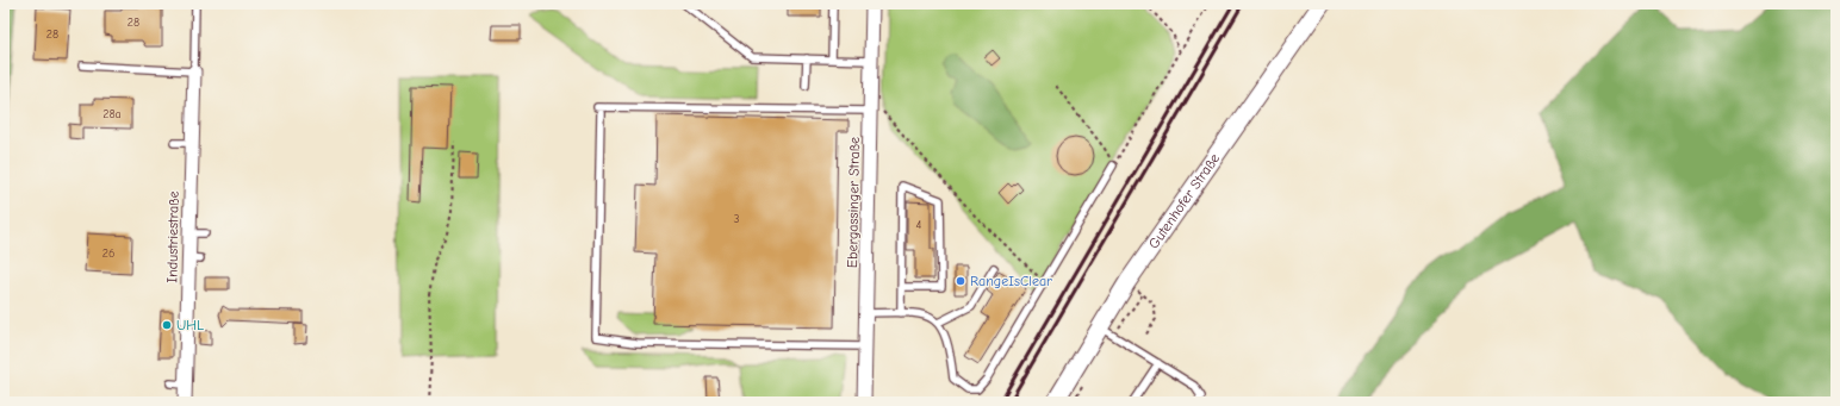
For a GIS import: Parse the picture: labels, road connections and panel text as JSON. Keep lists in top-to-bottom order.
{
  "streets": {
    "street": ["Gutenhofer Straße", "Ebergassinger Straße", "Industriestraße"]
  },
  "places": ["RangeIsClear", "UHL"],
  "house_numbers": [
    "28",
    "28",
    "28a",
    "3",
    "4",
    "26"
  ]
}
